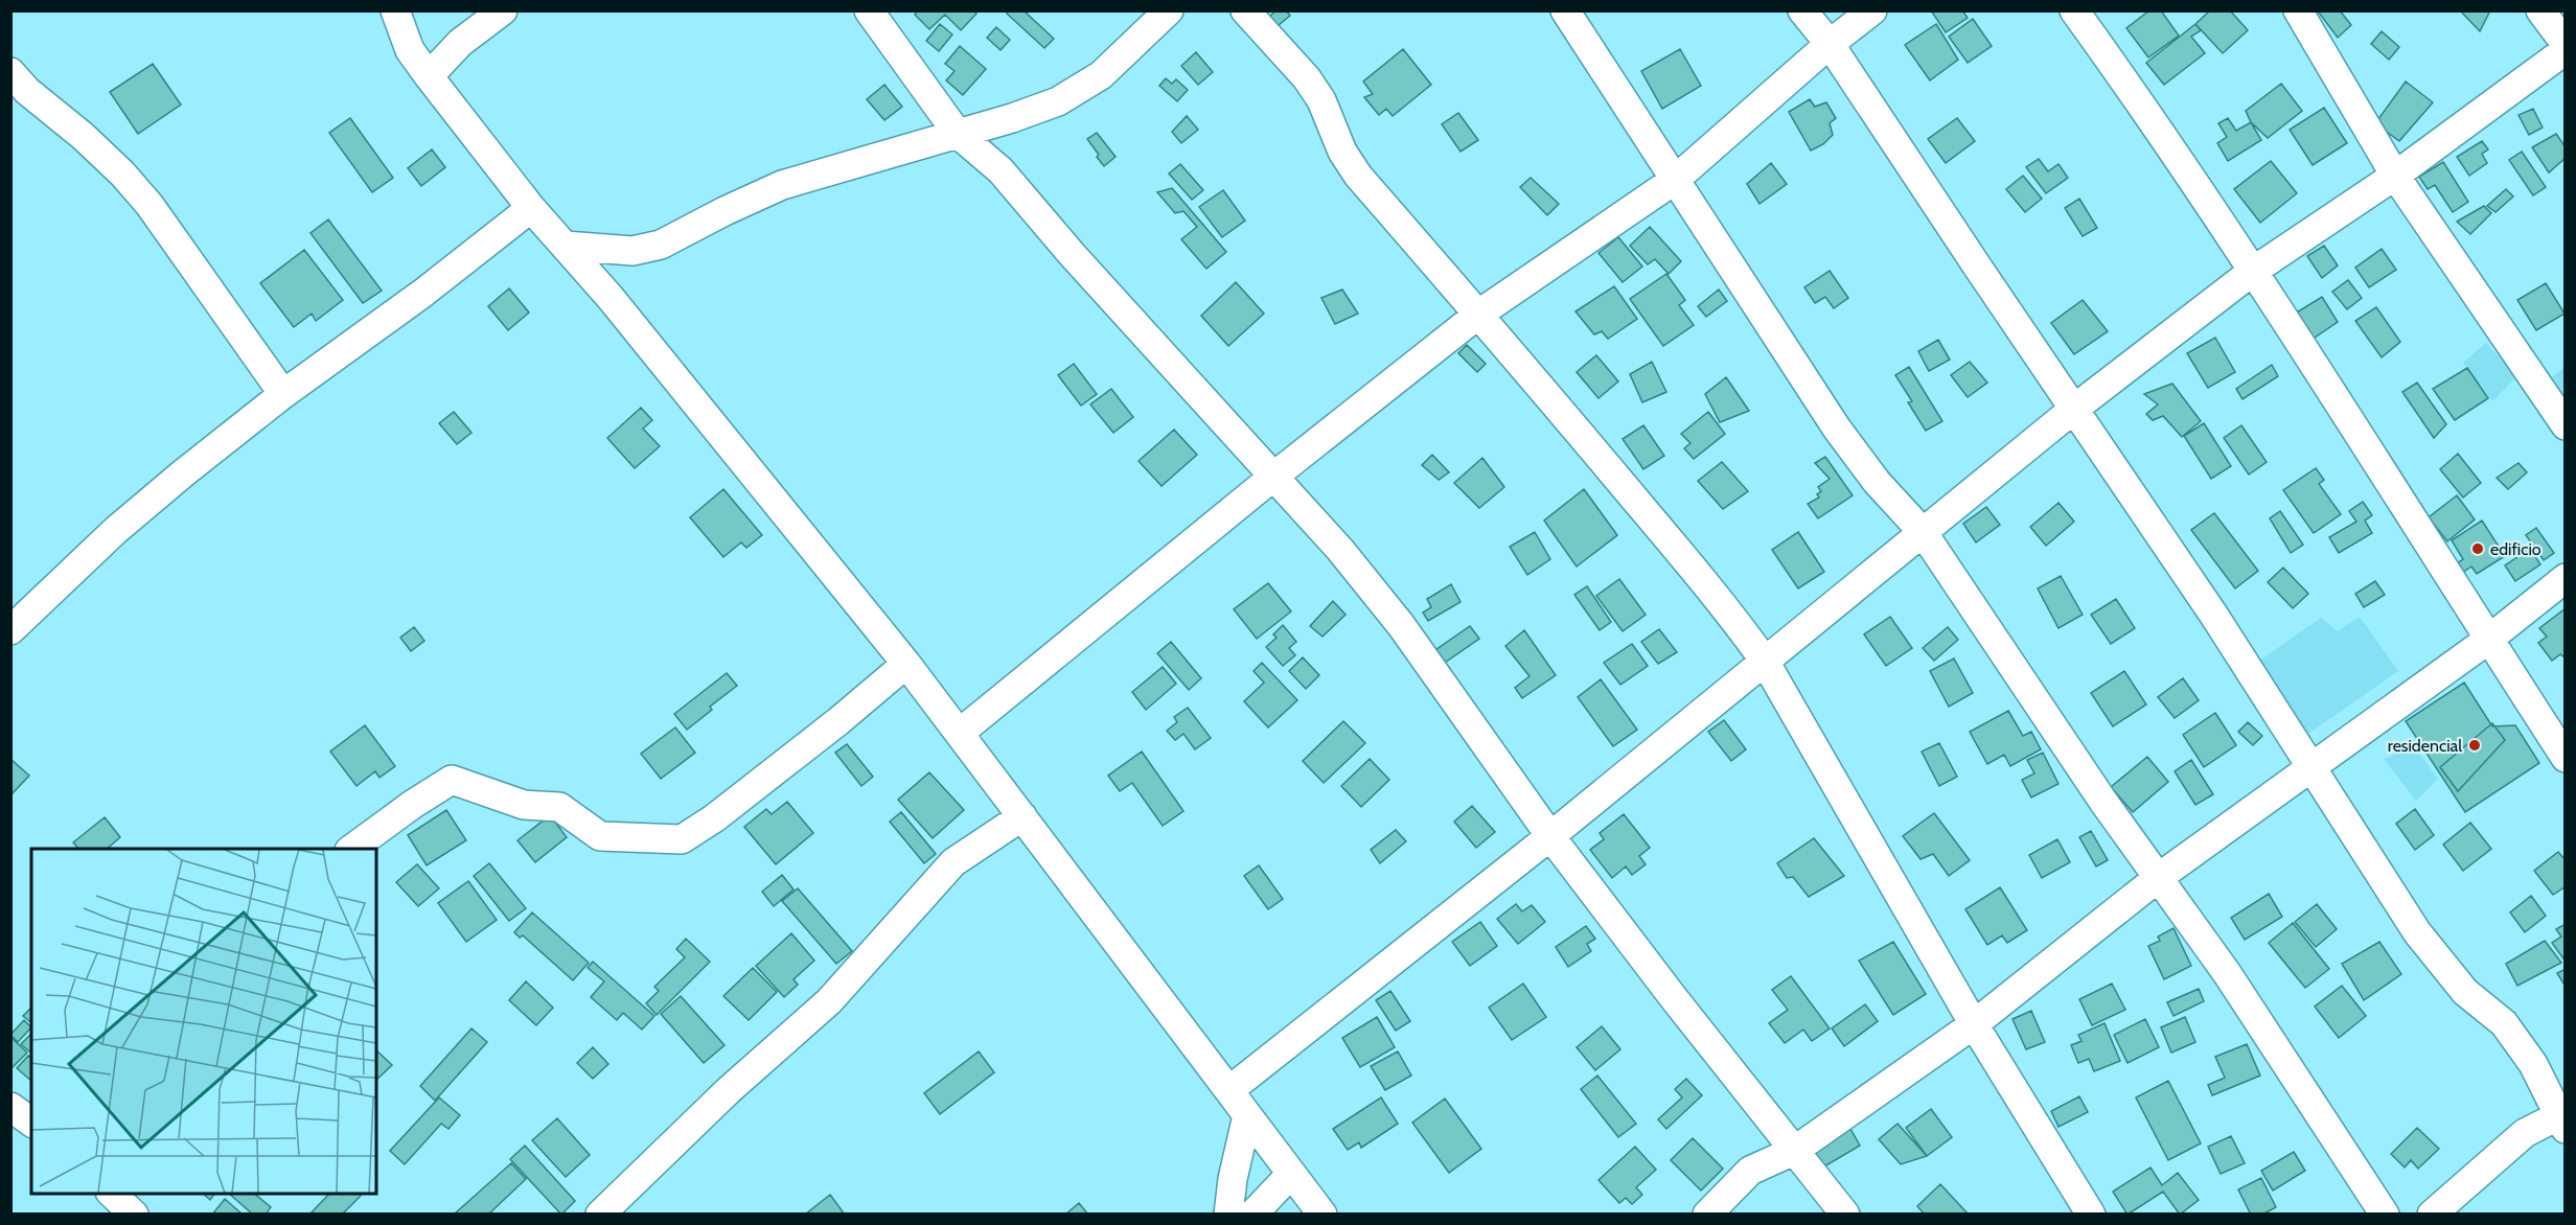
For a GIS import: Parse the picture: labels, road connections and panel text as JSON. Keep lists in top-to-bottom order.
{
  "places": ["edificio", "residencial"]
}
